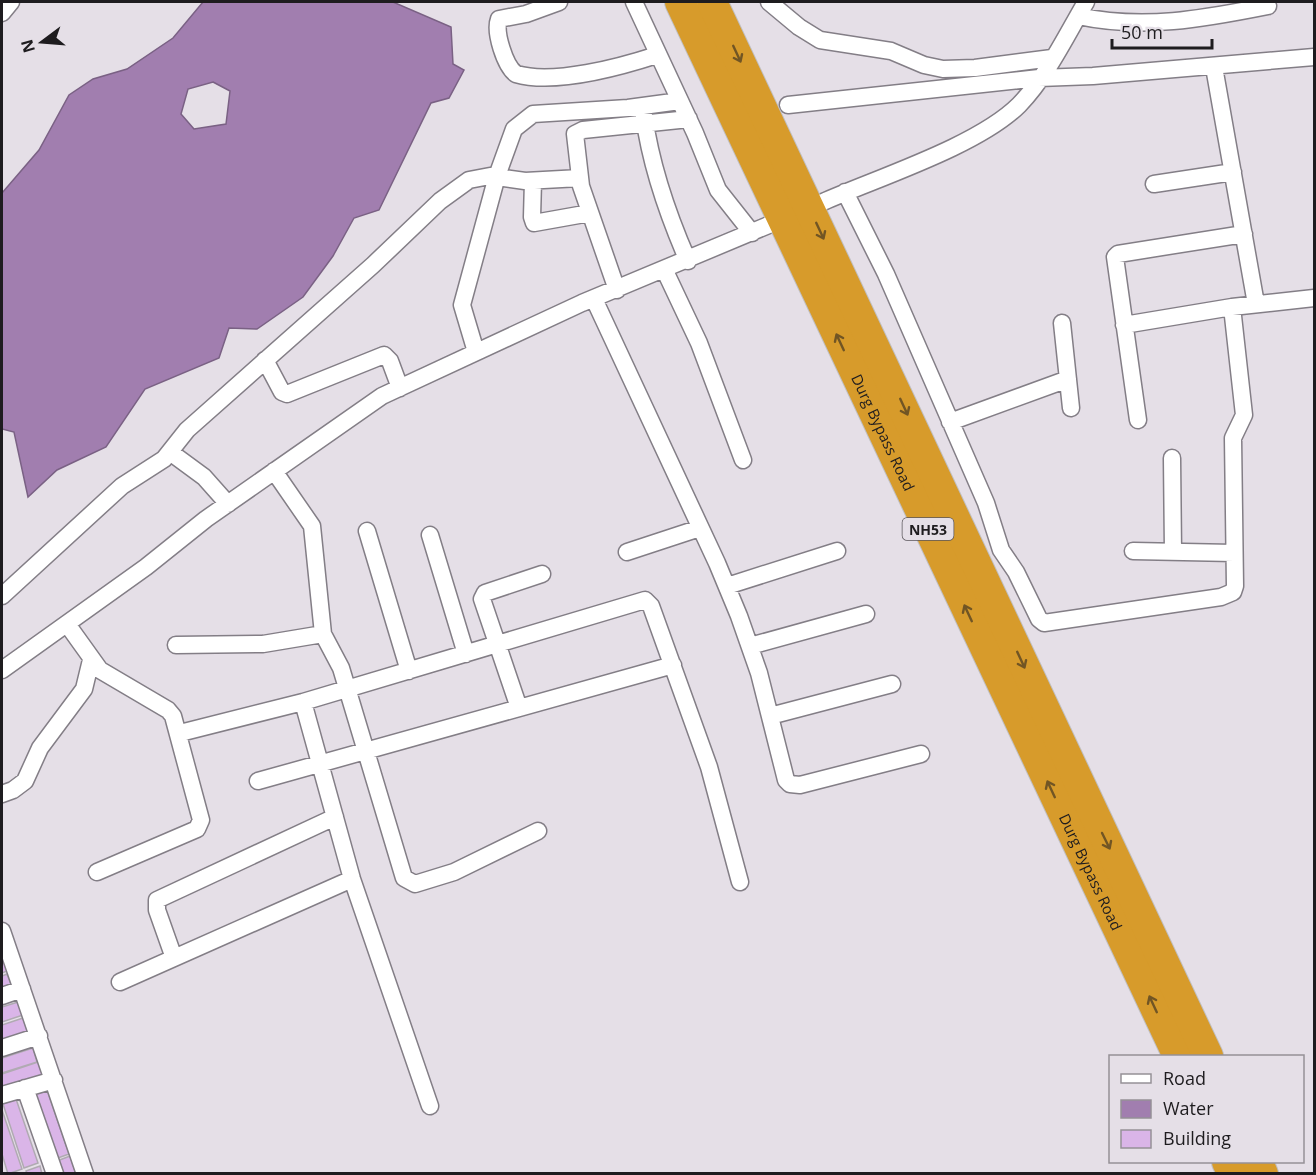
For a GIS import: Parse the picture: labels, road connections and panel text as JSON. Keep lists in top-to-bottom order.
{
  "streets": {
    "highway": ["Durg Bypass Road", "NH53"]
  },
  "legend": ["Road", "Water", "Building"],
  "scale_bar": "50 m",
  "north": "left"
}
